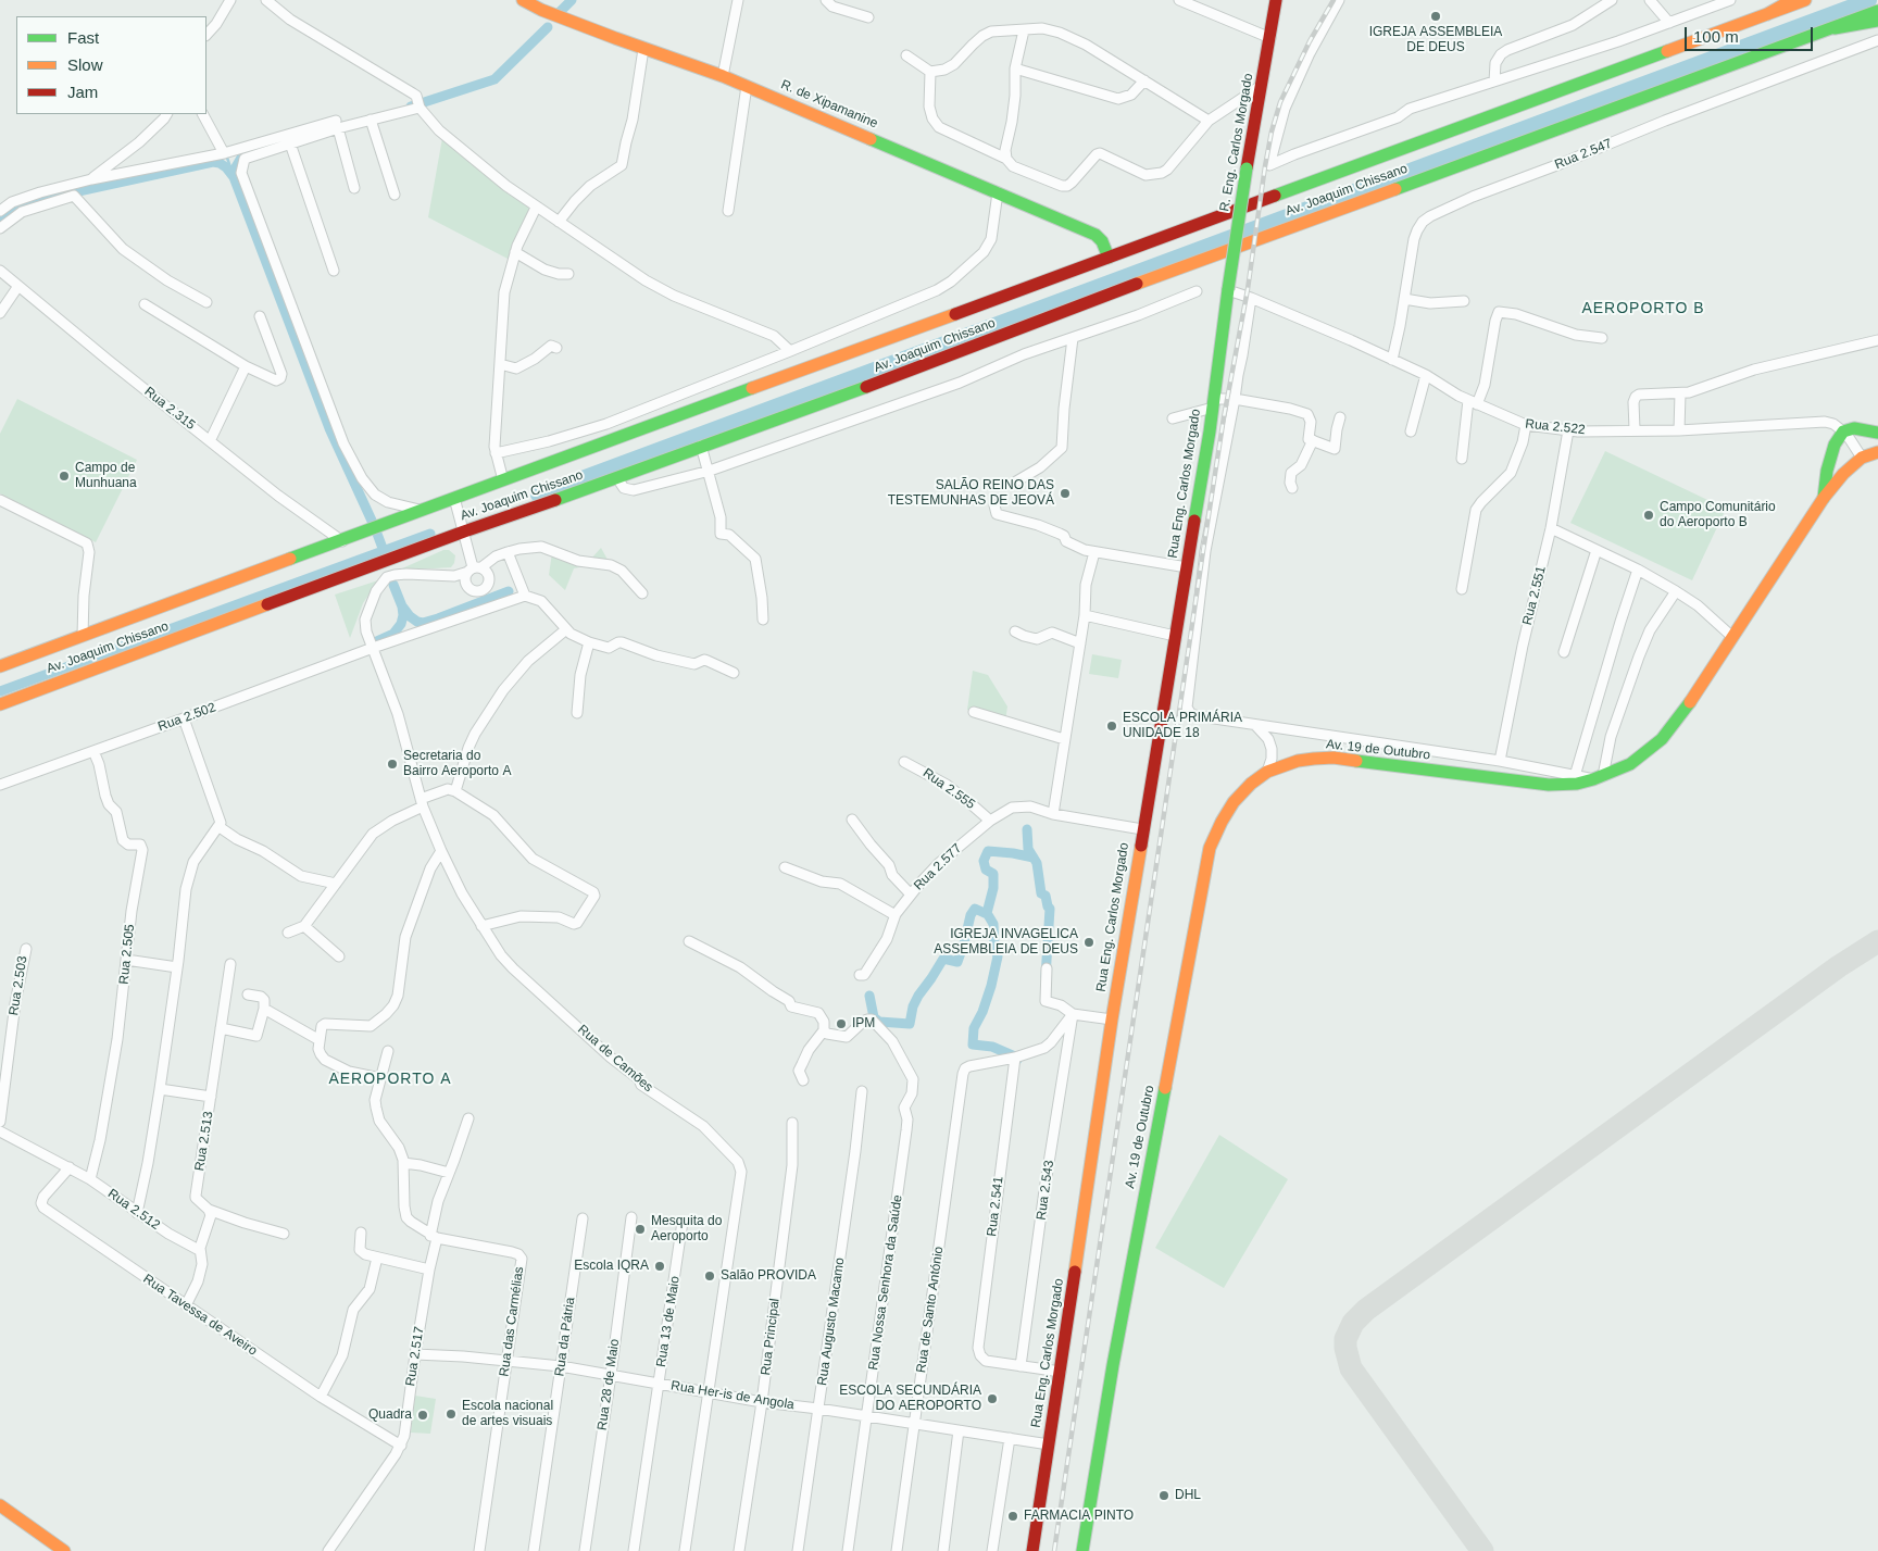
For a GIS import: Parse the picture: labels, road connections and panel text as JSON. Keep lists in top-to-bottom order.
{
  "streets": {
    "main road": [
      "R. de Xipamanine",
      "R. Eng. Carlos Morgado",
      "Av. Joaquim Chissano",
      "Rua Eng. Carlos Morgado",
      "Av. 19 de Outubro"
    ],
    "street": [
      "Rua 2.547",
      "Rua 2.315",
      "Rua 2.522",
      "Rua 2.551",
      "Rua 2.502",
      "Rua 2.555",
      "Rua 2.577",
      "Rua 2.505",
      "Rua 2.503",
      "Rua de Camões",
      "Rua 2.513",
      "Rua 2.543",
      "Rua 2.541",
      "Rua 2.512",
      "Rua Nossa Senhora da Saúde",
      "Rua de Santo António",
      "Rua Tavessa de Aveiro",
      "Rua das Carmélias",
      "Rua 13 de Maio",
      "Rua Augusto Macamo",
      "Rua da Pátria",
      "Rua Principal",
      "Rua 2.517",
      "Rua 28 de Maio",
      "Rua Her-is de Angola"
    ]
  },
  "crossings": [
    ["R. de Xipamanine", "Av. Joaquim Chissano"],
    ["R. Eng. Carlos Morgado", "Rua 2.522"],
    ["R. Eng. Carlos Morgado", "Rua Eng. Carlos Morgado"],
    ["Rua 2.547", "Rua 2.522"],
    ["Av. Joaquim Chissano", "Rua 2.315"],
    ["Rua 2.522", "Rua Eng. Carlos Morgado"],
    ["Rua 2.522", "Rua 2.551"],
    ["Rua 2.522", "Av. 19 de Outubro"],
    ["Rua Eng. Carlos Morgado", "Rua 2.577"],
    ["Rua Eng. Carlos Morgado", "Rua Her-is de Angola"],
    ["Rua 2.502", "Rua 2.505"],
    ["Rua 2.502", "Rua de Camões"],
    ["Rua 2.555", "Rua 2.577"],
    ["Rua 2.505", "Rua 2.512"],
    ["Rua de Camões", "Rua Her-is de Angola"],
    ["Rua 2.543", "Rua 2.541"],
    ["Rua 2.541", "Rua de Santo António"],
    ["Rua 2.512", "Rua Tavessa de Aveiro"],
    ["Rua Nossa Senhora da Saúde", "Rua Her-is de Angola"],
    ["Rua de Santo António", "Rua Her-is de Angola"],
    ["Rua Tavessa de Aveiro", "Rua 2.517"],
    ["Rua das Carmélias", "Rua 2.517"],
    ["Rua das Carmélias", "Rua Her-is de Angola"],
    ["Rua 13 de Maio", "Rua Her-is de Angola"],
    ["Rua Augusto Macamo", "Rua Her-is de Angola"],
    ["Rua da Pátria", "Rua Her-is de Angola"],
    ["Rua Principal", "Rua Her-is de Angola"],
    ["Rua 2.517", "Rua Her-is de Angola"],
    ["Rua 28 de Maio", "Rua Her-is de Angola"]
  ],
  "districts": ["AEROPORTO B", "AEROPORTO A"],
  "places": [
    "IGREJA ASSEMBLEIA DE DEUS",
    "Campo de Munhuana",
    "SALÃO REINO DAS TESTEMUNHAS DE JEOVÁ",
    "Campo Comunitário do Aeroporto B",
    "ESCOLA PRIMÁRIA UNIDADE 18",
    "Secretaria do Bairro Aeroporto A",
    "IGREJA INVAGELICA ASSEMBLEIA DE DEUS",
    "IPM",
    "Mesquita do Aeroporto",
    "Escola IQRA",
    "Salão PROVIDA",
    "ESCOLA SECUNDÁRIA DO AEROPORTO",
    "Escola nacional de artes visuais",
    "Quadra",
    "DHL",
    "FARMACIA PINTO"
  ],
  "legend": ["Fast", "Slow", "Jam"],
  "scale_bar": "100 m"
}
